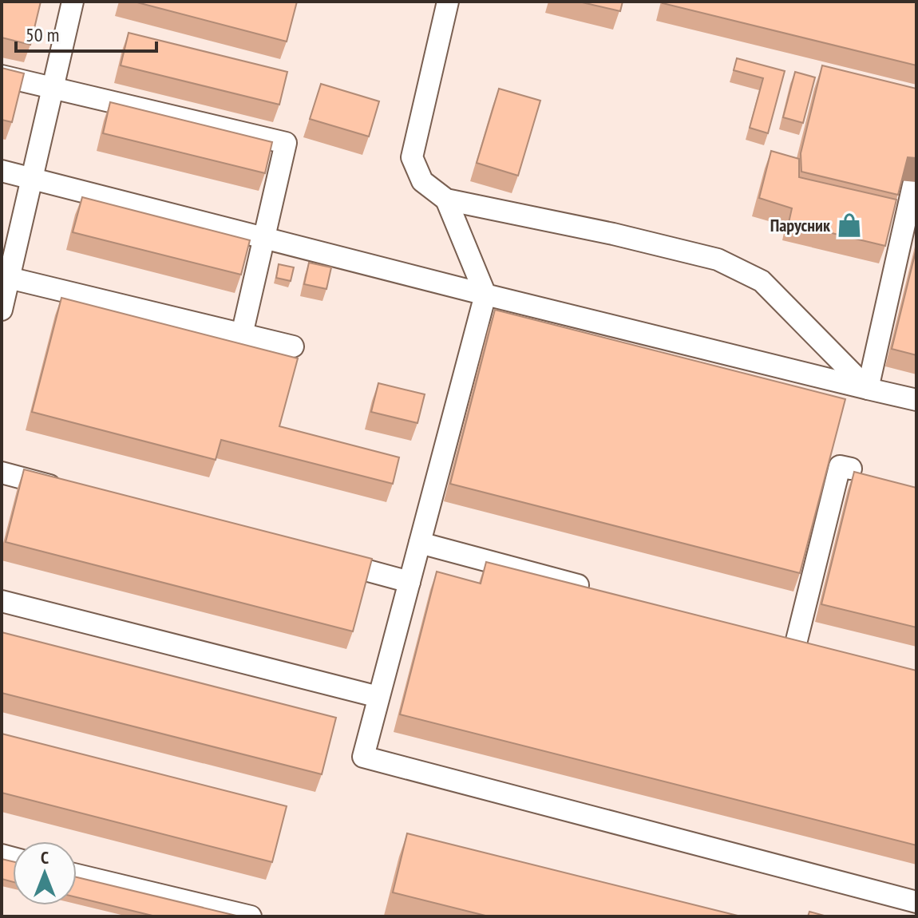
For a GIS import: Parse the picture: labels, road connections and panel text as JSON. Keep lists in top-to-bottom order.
{
  "places": {
    "shop": ["Парусник"]
  },
  "scale_bar": "50 m",
  "north": "top"
}
